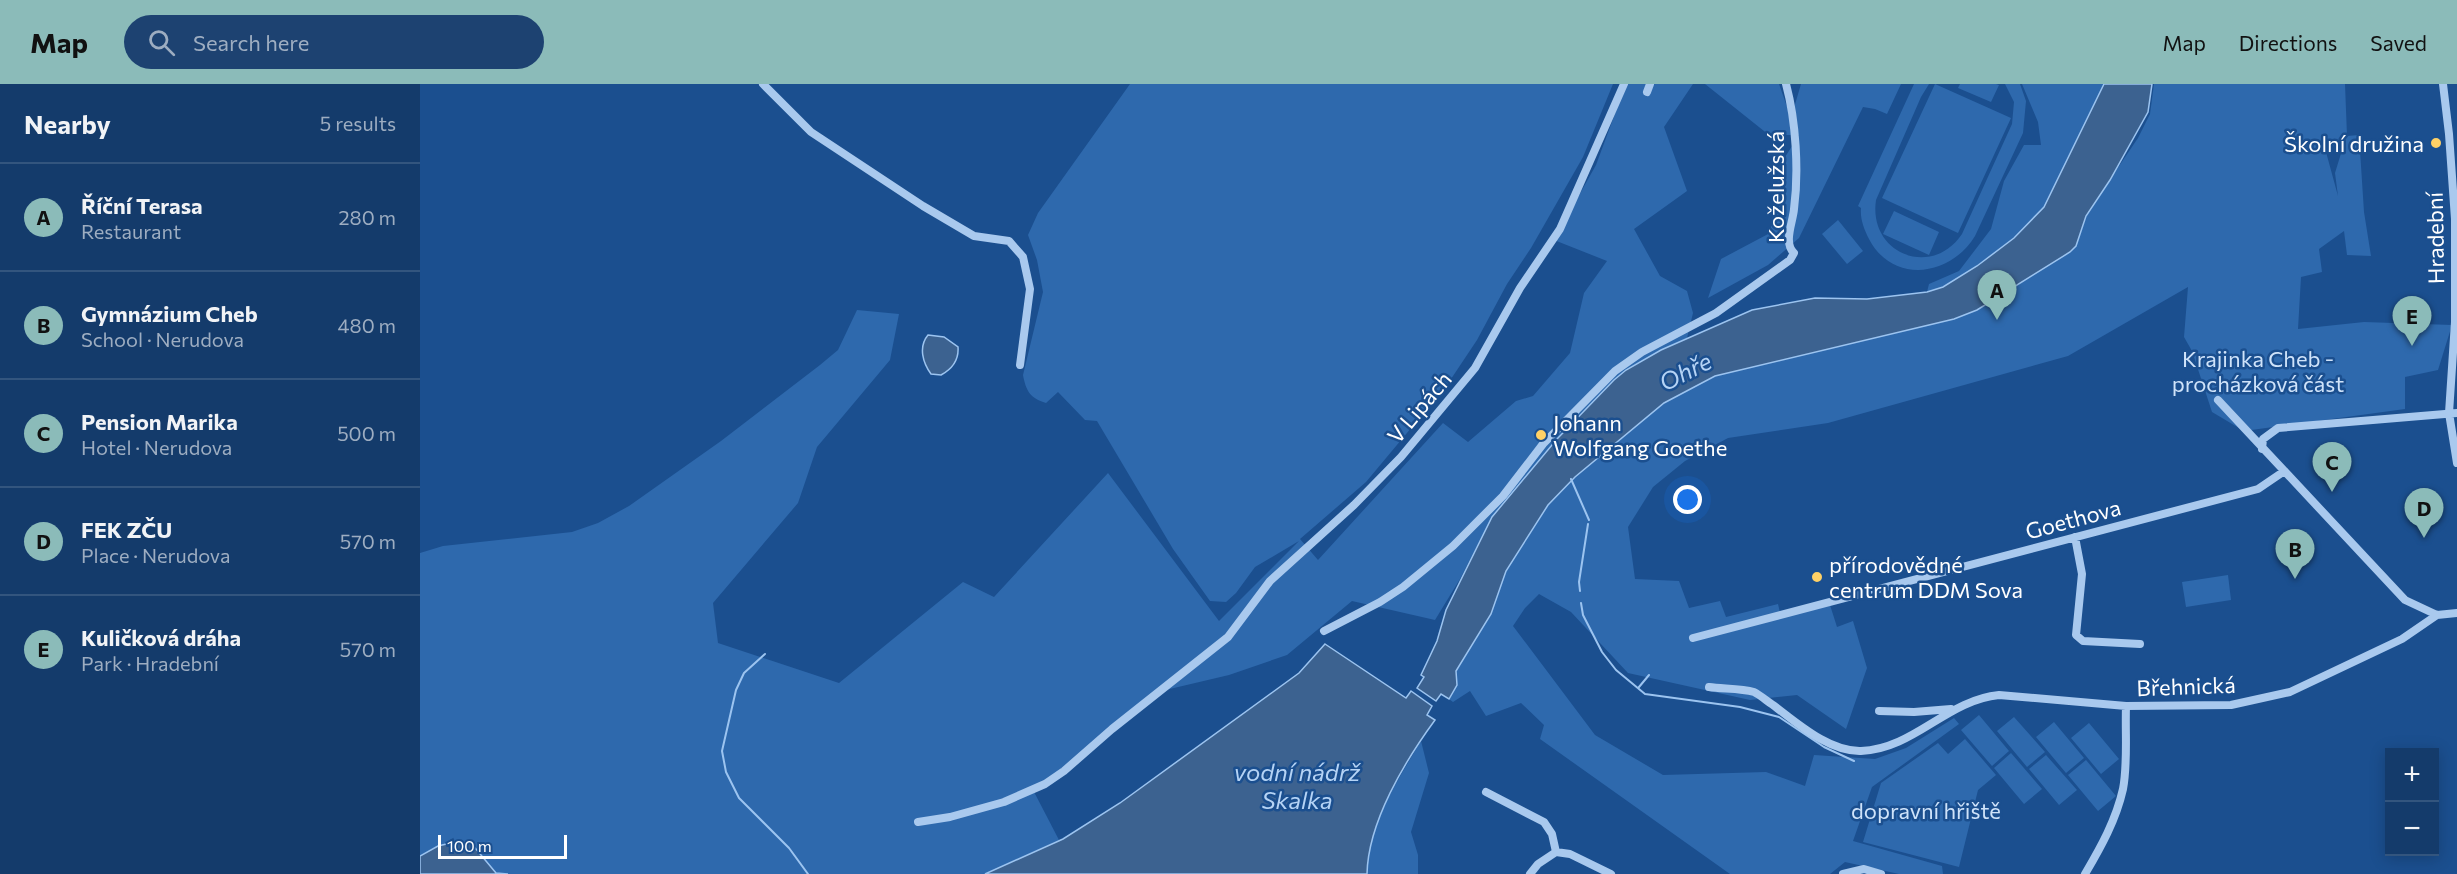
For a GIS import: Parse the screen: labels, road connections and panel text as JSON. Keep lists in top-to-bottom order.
{
  "streets": {
    "street": [
      "Koželužská",
      "Hradební",
      "V Lipách",
      "Goethova",
      "Břehnická"
    ]
  },
  "water": ["Ohře", "vodní nádrž Skalka"],
  "parks": ["Krajinka Cheb - procházková část", "dopravní hřiště"],
  "places": ["Školní družina", "Johann Wolfgang Goethe", "přírodovědné centrum DDM Sova"],
  "scale_bar": "100 m",
  "page": {
    "header": "Map",
    "search": "Search here",
    "nav": ["Map", "Directions", "Saved"],
    "heading": ["Nearby", "5 results"],
    "list": [
      {
        "mark": "A",
        "name": "Říční Terasa",
        "note": "Restaurant",
        "value": "280 m"
      },
      {
        "mark": "B",
        "name": "Gymnázium Cheb",
        "note": "School · Nerudova",
        "value": "480 m"
      },
      {
        "mark": "C",
        "name": "Pension Marika",
        "note": "Hotel · Nerudova",
        "value": "500 m"
      },
      {
        "mark": "D",
        "name": "FEK ZČU",
        "note": "Place · Nerudova",
        "value": "570 m"
      },
      {
        "mark": "E",
        "name": "Kuličková dráha",
        "note": "Park · Hradební",
        "value": "570 m"
      }
    ],
    "pins": [
      "A",
      "E",
      "C",
      "D",
      "B"
    ],
    "map_buttons": ["+", "−"],
    "scale": "100 m"
  }
}
